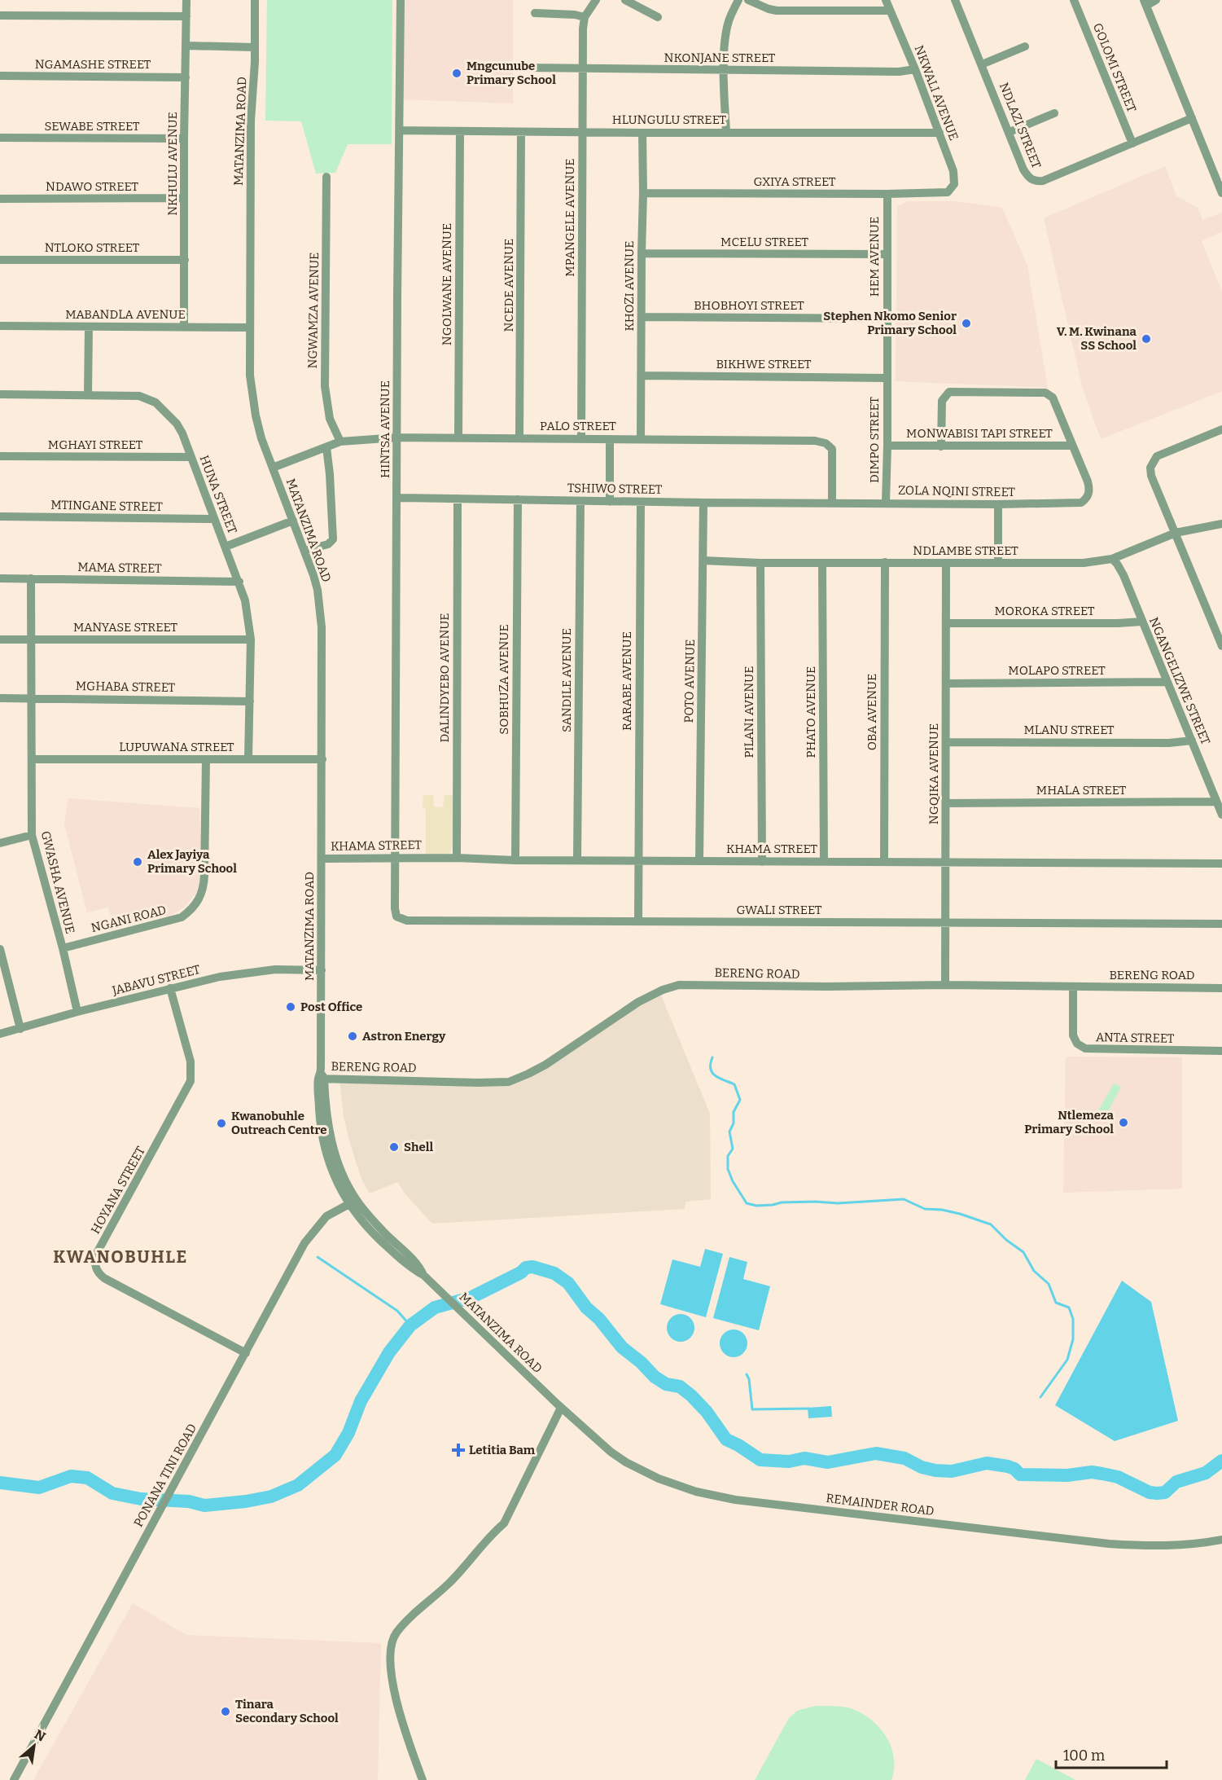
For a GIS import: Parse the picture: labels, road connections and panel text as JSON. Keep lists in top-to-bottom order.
{
  "streets": {
    "street": [
      "NKONJANE STREET",
      "NGAMASHE STREET",
      "GOLOMI STREET",
      "NKWALI AVENUE",
      "HLUNGULU STREET",
      "NDLAZI STREET",
      "SEWABE STREET",
      "MATANZIMA ROAD",
      "NKHULU AVENUE",
      "GXIYA STREET",
      "NDAWO STREET",
      "MPANGELE AVENUE",
      "MCELU STREET",
      "NTLOKO STREET",
      "HEM AVENUE",
      "NGOLWANE AVENUE",
      "NCEDE AVENUE",
      "KHOZI AVENUE",
      "BHOBHOYI STREET",
      "NGWAMZA AVENUE",
      "MABANDLA AVENUE",
      "BIKHWE STREET",
      "PALO STREET",
      "HINTSA AVENUE",
      "MONWABISI TAPI STREET",
      "DIMPO STREET",
      "MGHAYI STREET",
      "TSHIWO STREET",
      "ZOLA NQINI STREET",
      "HUNA STREET",
      "MTINGANE STREET",
      "NDLAMBE STREET",
      "MAMA STREET",
      "MOROKA STREET",
      "MANYASE STREET",
      "MOLAPO STREET",
      "DALINDYEBO AVENUE",
      "SOBHUZA AVENUE",
      "SANDILE AVENUE",
      "RARABE AVENUE",
      "POTO AVENUE",
      "NGANGELIZWE STREET",
      "MGHABA STREET",
      "PILANI AVENUE",
      "PHATO AVENUE",
      "OBA AVENUE",
      "MLANU STREET",
      "LUPUWANA STREET",
      "NGQIKA AVENUE",
      "MHALA STREET",
      "KHAMA STREET",
      "GWASHA AVENUE",
      "GWALI STREET",
      "NGANI ROAD",
      "BERENG ROAD",
      "JABAVU STREET",
      "ANTA STREET",
      "HOYANA STREET",
      "PONANA TINI ROAD",
      "REMAINDER ROAD"
    ]
  },
  "crossings": [
    ["NKONJANE STREET", "NKWALI AVENUE"],
    ["NKONJANE STREET", "MPANGELE AVENUE"],
    ["NGAMASHE STREET", "NKHULU AVENUE"],
    ["GOLOMI STREET", "NDLAZI STREET"],
    ["NKWALI AVENUE", "HLUNGULU STREET"],
    ["NKWALI AVENUE", "GXIYA STREET"],
    ["HLUNGULU STREET", "MPANGELE AVENUE"],
    ["HLUNGULU STREET", "NGOLWANE AVENUE"],
    ["HLUNGULU STREET", "NCEDE AVENUE"],
    ["HLUNGULU STREET", "KHOZI AVENUE"],
    ["HLUNGULU STREET", "HINTSA AVENUE"],
    ["SEWABE STREET", "NKHULU AVENUE"],
    ["MATANZIMA ROAD", "MABANDLA AVENUE"],
    ["MATANZIMA ROAD", "PALO STREET"],
    ["MATANZIMA ROAD", "LUPUWANA STREET"],
    ["MATANZIMA ROAD", "KHAMA STREET"],
    ["MATANZIMA ROAD", "BERENG ROAD"],
    ["MATANZIMA ROAD", "JABAVU STREET"],
    ["MATANZIMA ROAD", "PONANA TINI ROAD"],
    ["MATANZIMA ROAD", "REMAINDER ROAD"],
    ["NKHULU AVENUE", "NDAWO STREET"],
    ["NKHULU AVENUE", "NTLOKO STREET"],
    ["NKHULU AVENUE", "MABANDLA AVENUE"],
    ["GXIYA STREET", "HEM AVENUE"],
    ["GXIYA STREET", "KHOZI AVENUE"],
    ["MPANGELE AVENUE", "PALO STREET"],
    ["MCELU STREET", "HEM AVENUE"],
    ["MCELU STREET", "KHOZI AVENUE"],
    ["HEM AVENUE", "BHOBHOYI STREET"],
    ["HEM AVENUE", "BIKHWE STREET"],
    ["HEM AVENUE", "DIMPO STREET"],
    ["NGOLWANE AVENUE", "PALO STREET"],
    ["NCEDE AVENUE", "PALO STREET"],
    ["KHOZI AVENUE", "BHOBHOYI STREET"],
    ["KHOZI AVENUE", "BIKHWE STREET"],
    ["KHOZI AVENUE", "PALO STREET"],
    ["NGWAMZA AVENUE", "PALO STREET"],
    ["BIKHWE STREET", "DIMPO STREET"],
    ["PALO STREET", "HINTSA AVENUE"],
    ["PALO STREET", "TSHIWO STREET"],
    ["PALO STREET", "ZOLA NQINI STREET"],
    ["HINTSA AVENUE", "TSHIWO STREET"],
    ["HINTSA AVENUE", "KHAMA STREET"],
    ["HINTSA AVENUE", "GWALI STREET"],
    ["MONWABISI TAPI STREET", "DIMPO STREET"],
    ["MONWABISI TAPI STREET", "ZOLA NQINI STREET"],
    ["DIMPO STREET", "ZOLA NQINI STREET"],
    ["MGHAYI STREET", "HUNA STREET"],
    ["TSHIWO STREET", "ZOLA NQINI STREET"],
    ["TSHIWO STREET", "DALINDYEBO AVENUE"],
    ["TSHIWO STREET", "SOBHUZA AVENUE"],
    ["TSHIWO STREET", "SANDILE AVENUE"],
    ["TSHIWO STREET", "RARABE AVENUE"],
    ["TSHIWO STREET", "POTO AVENUE"],
    ["HUNA STREET", "MTINGANE STREET"],
    ["HUNA STREET", "MAMA STREET"],
    ["HUNA STREET", "MANYASE STREET"],
    ["HUNA STREET", "MGHABA STREET"],
    ["HUNA STREET", "LUPUWANA STREET"],
    ["NDLAMBE STREET", "POTO AVENUE"],
    ["NDLAMBE STREET", "NGANGELIZWE STREET"],
    ["NDLAMBE STREET", "PILANI AVENUE"],
    ["NDLAMBE STREET", "PHATO AVENUE"],
    ["NDLAMBE STREET", "OBA AVENUE"],
    ["NDLAMBE STREET", "NGQIKA AVENUE"],
    ["MAMA STREET", "GWASHA AVENUE"],
    ["MOROKA STREET", "NGANGELIZWE STREET"],
    ["MOROKA STREET", "NGQIKA AVENUE"],
    ["MANYASE STREET", "GWASHA AVENUE"],
    ["MOLAPO STREET", "NGANGELIZWE STREET"],
    ["MOLAPO STREET", "NGQIKA AVENUE"],
    ["DALINDYEBO AVENUE", "KHAMA STREET"],
    ["SOBHUZA AVENUE", "KHAMA STREET"],
    ["SANDILE AVENUE", "KHAMA STREET"],
    ["RARABE AVENUE", "KHAMA STREET"],
    ["RARABE AVENUE", "GWALI STREET"],
    ["POTO AVENUE", "KHAMA STREET"],
    ["NGANGELIZWE STREET", "MLANU STREET"],
    ["NGANGELIZWE STREET", "MHALA STREET"],
    ["MGHABA STREET", "GWASHA AVENUE"],
    ["PILANI AVENUE", "KHAMA STREET"],
    ["PHATO AVENUE", "KHAMA STREET"],
    ["OBA AVENUE", "KHAMA STREET"],
    ["MLANU STREET", "NGQIKA AVENUE"],
    ["LUPUWANA STREET", "GWASHA AVENUE"],
    ["LUPUWANA STREET", "NGANI ROAD"],
    ["NGQIKA AVENUE", "MHALA STREET"],
    ["NGQIKA AVENUE", "KHAMA STREET"],
    ["NGQIKA AVENUE", "GWALI STREET"],
    ["NGQIKA AVENUE", "BERENG ROAD"],
    ["KHAMA STREET", "GWALI STREET"],
    ["GWASHA AVENUE", "NGANI ROAD"],
    ["GWASHA AVENUE", "JABAVU STREET"],
    ["BERENG ROAD", "ANTA STREET"],
    ["JABAVU STREET", "HOYANA STREET"],
    ["HOYANA STREET", "PONANA TINI ROAD"]
  ],
  "districts": ["KWANOBUHLE"],
  "places": {
    "other": [
      "Mngcunube Primary School",
      "Stephen Nkomo Senior Primary School",
      "V. M. Kwinana SS School",
      "Alex Jayiya Primary School",
      "Post Office",
      "Astron Energy",
      "Ntlemeza Primary School",
      "Kwanobuhle Outreach Centre",
      "Shell",
      "Tinara Secondary School"
    ],
    "health": ["Letitia Bam"]
  },
  "scale_bar": "100 m",
  "north": "top right"
}
